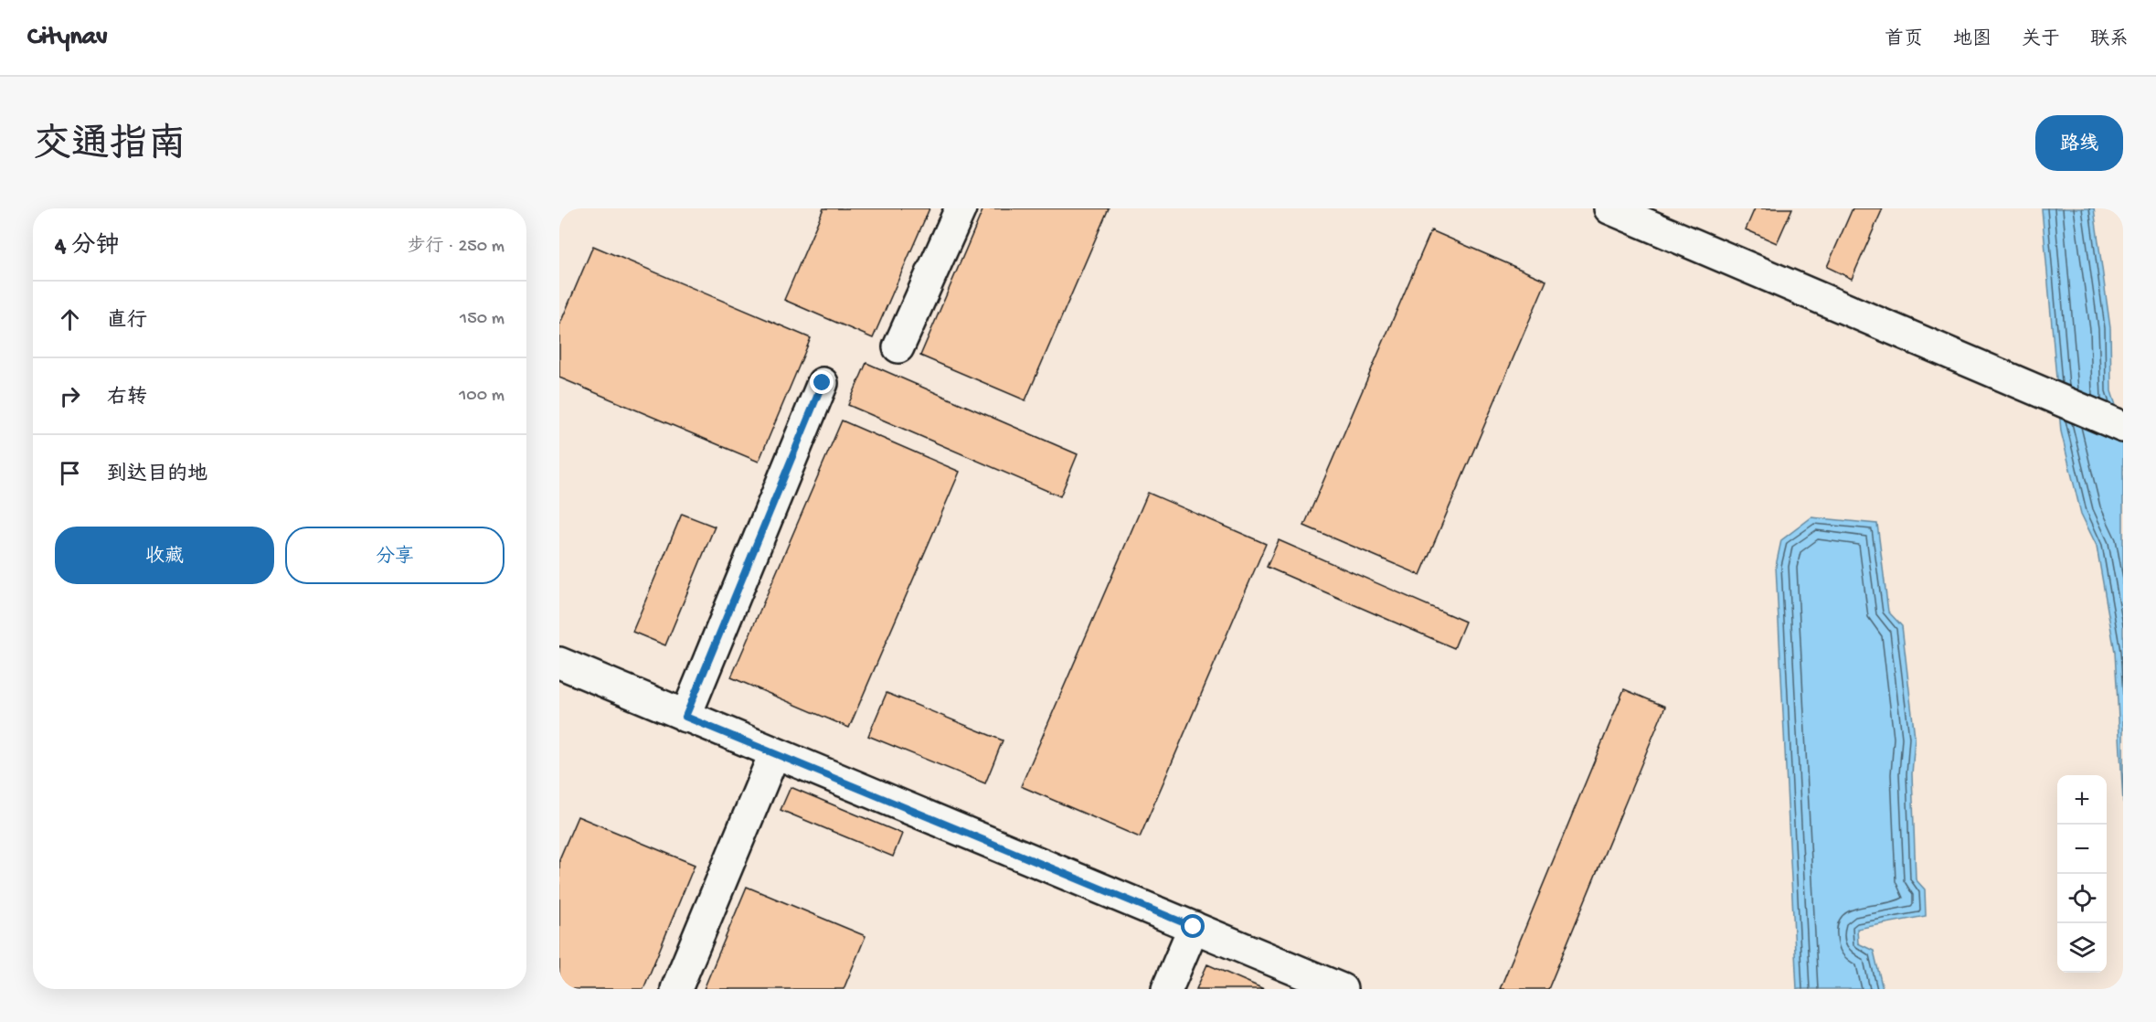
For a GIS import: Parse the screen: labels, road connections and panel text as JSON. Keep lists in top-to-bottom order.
{
  "page": {
    "header": "Citynav",
    "nav": [
      "首页",
      "地图",
      "关于",
      "联系"
    ],
    "title": "交通指南",
    "buttons": [
      "路线",
      ["收藏", "分享"]
    ],
    "heading": ["4 分钟", "步行 · 250 m"],
    "list": [
      ["直行", "150 m"],
      ["右转", "100 m"],
      "到达目的地"
    ],
    "map_buttons": ["+", "−"]
  }
}
